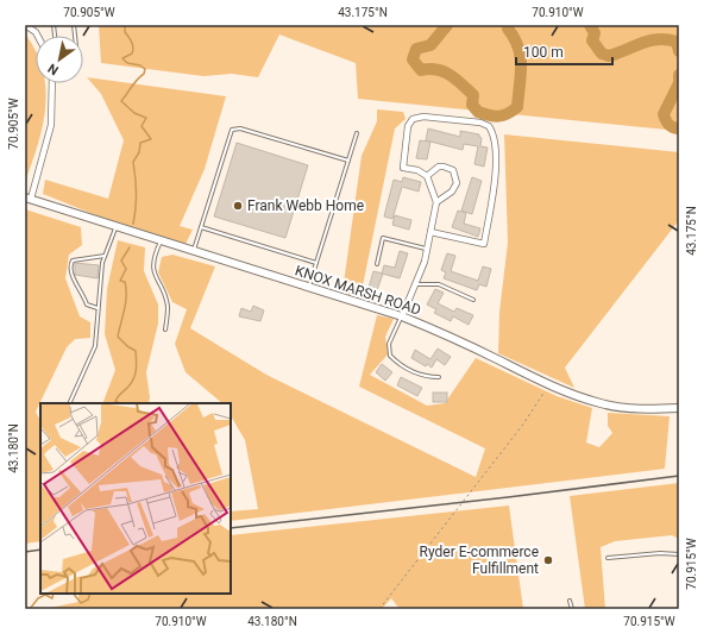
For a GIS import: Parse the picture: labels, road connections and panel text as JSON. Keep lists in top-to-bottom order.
{
  "streets": {
    "main road": ["KNOX MARSH ROAD"]
  },
  "places": ["Frank Webb Home", "Ryder E-commerce Fulfillment"],
  "scale_bar": "100 m",
  "north": "bottom left",
  "coordinates": [
    "70.905°W",
    "43.175°N",
    "70.910°W",
    "43.180°N",
    "70.915°W"
  ]
}
